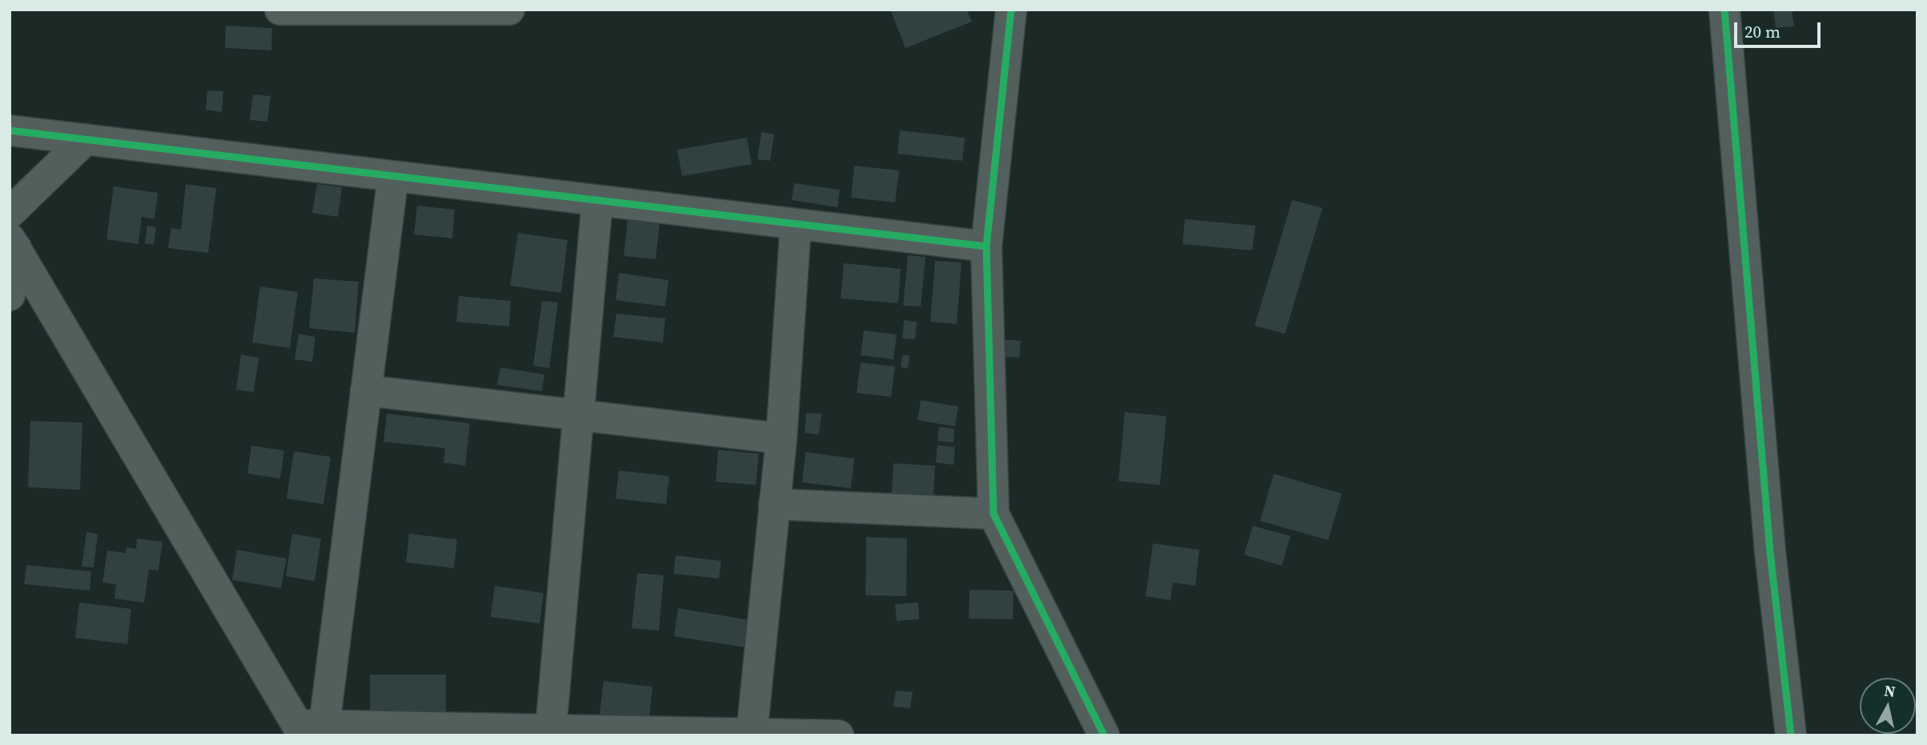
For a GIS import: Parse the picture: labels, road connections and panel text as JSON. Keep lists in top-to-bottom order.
{
  "scale_bar": "20 m",
  "north": "top"
}
